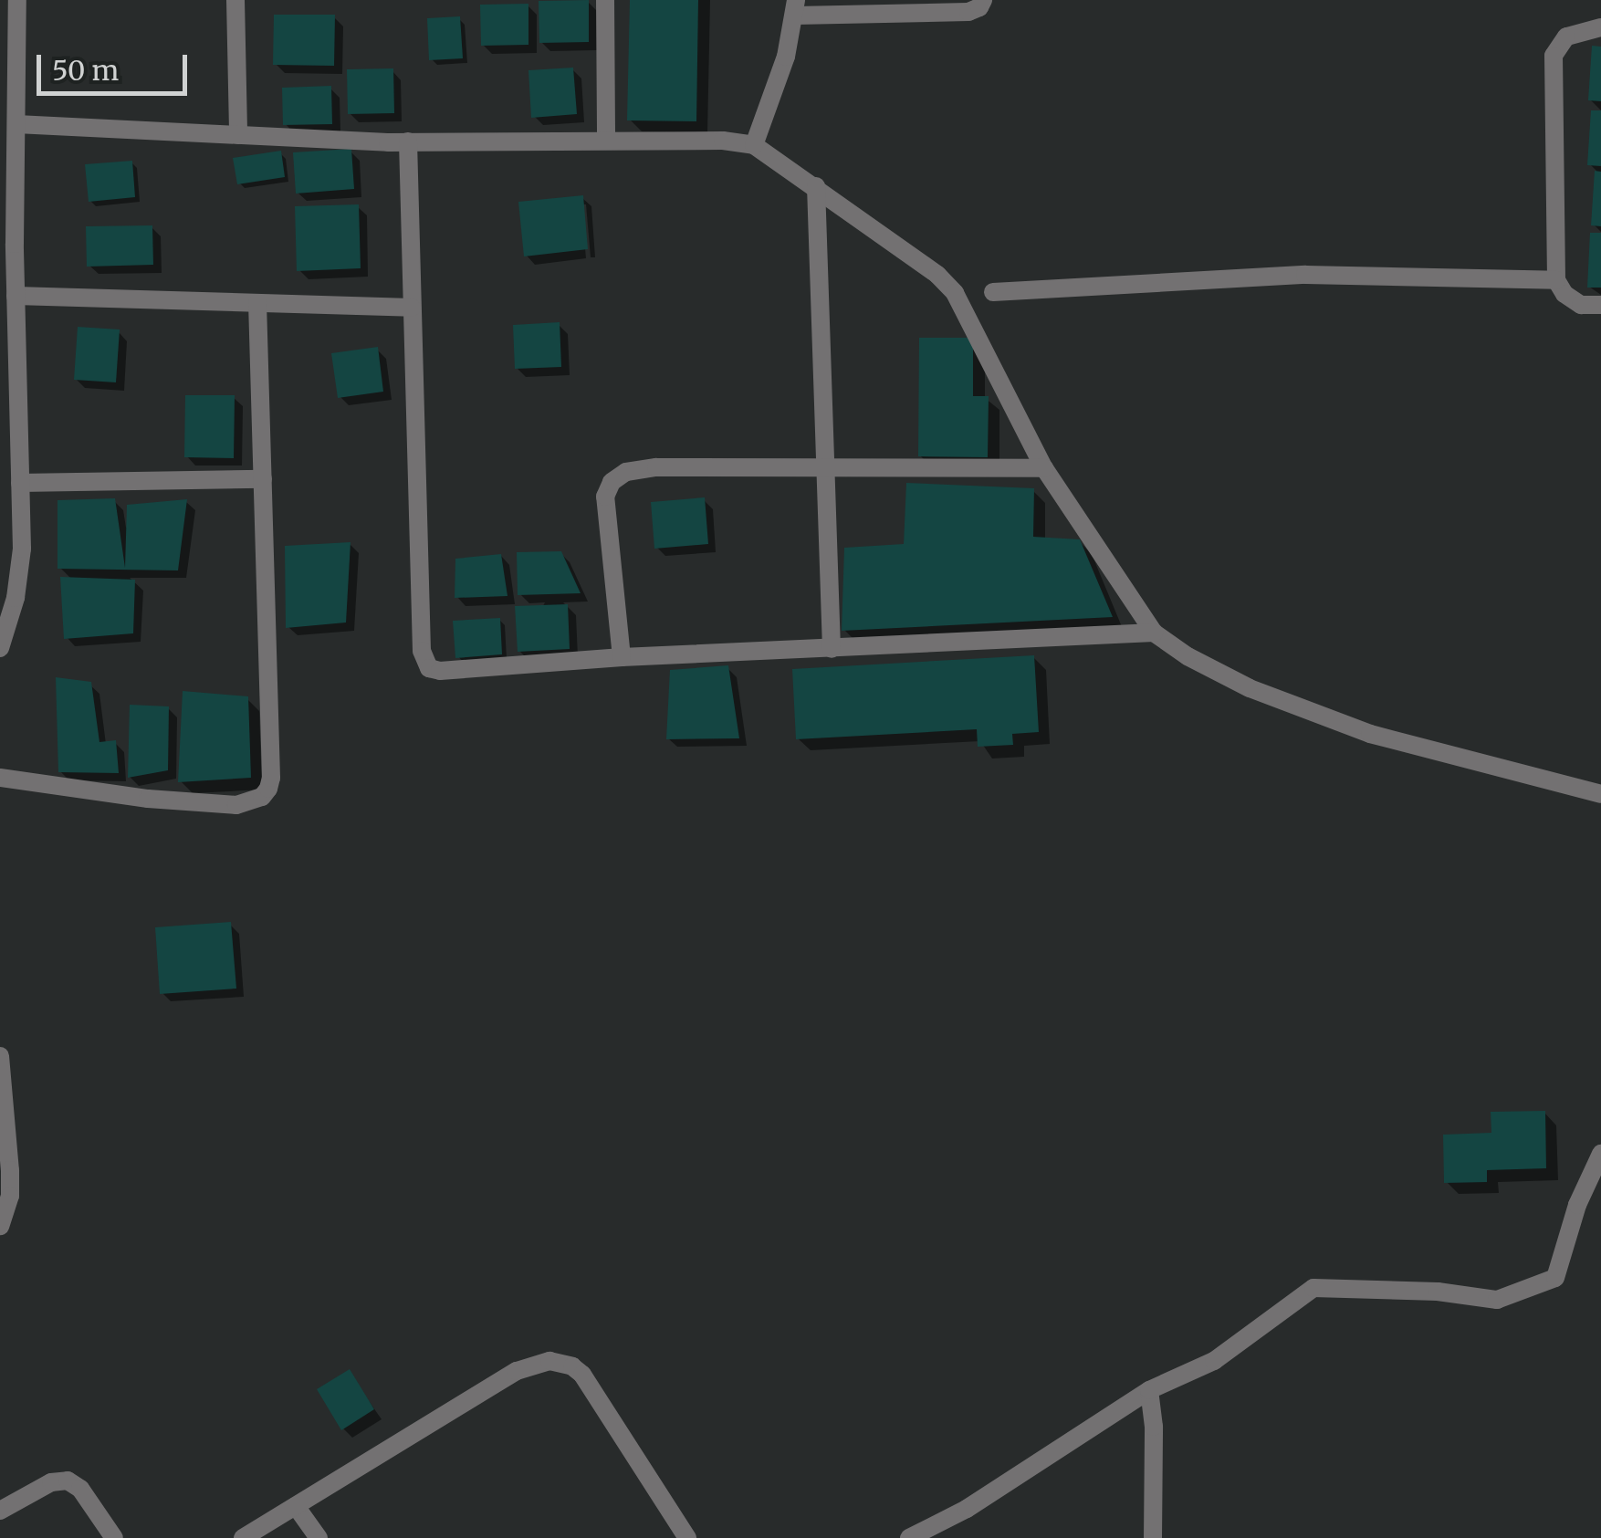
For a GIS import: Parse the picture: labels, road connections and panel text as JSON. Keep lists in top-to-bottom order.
{
  "scale_bar": "50 m"
}
